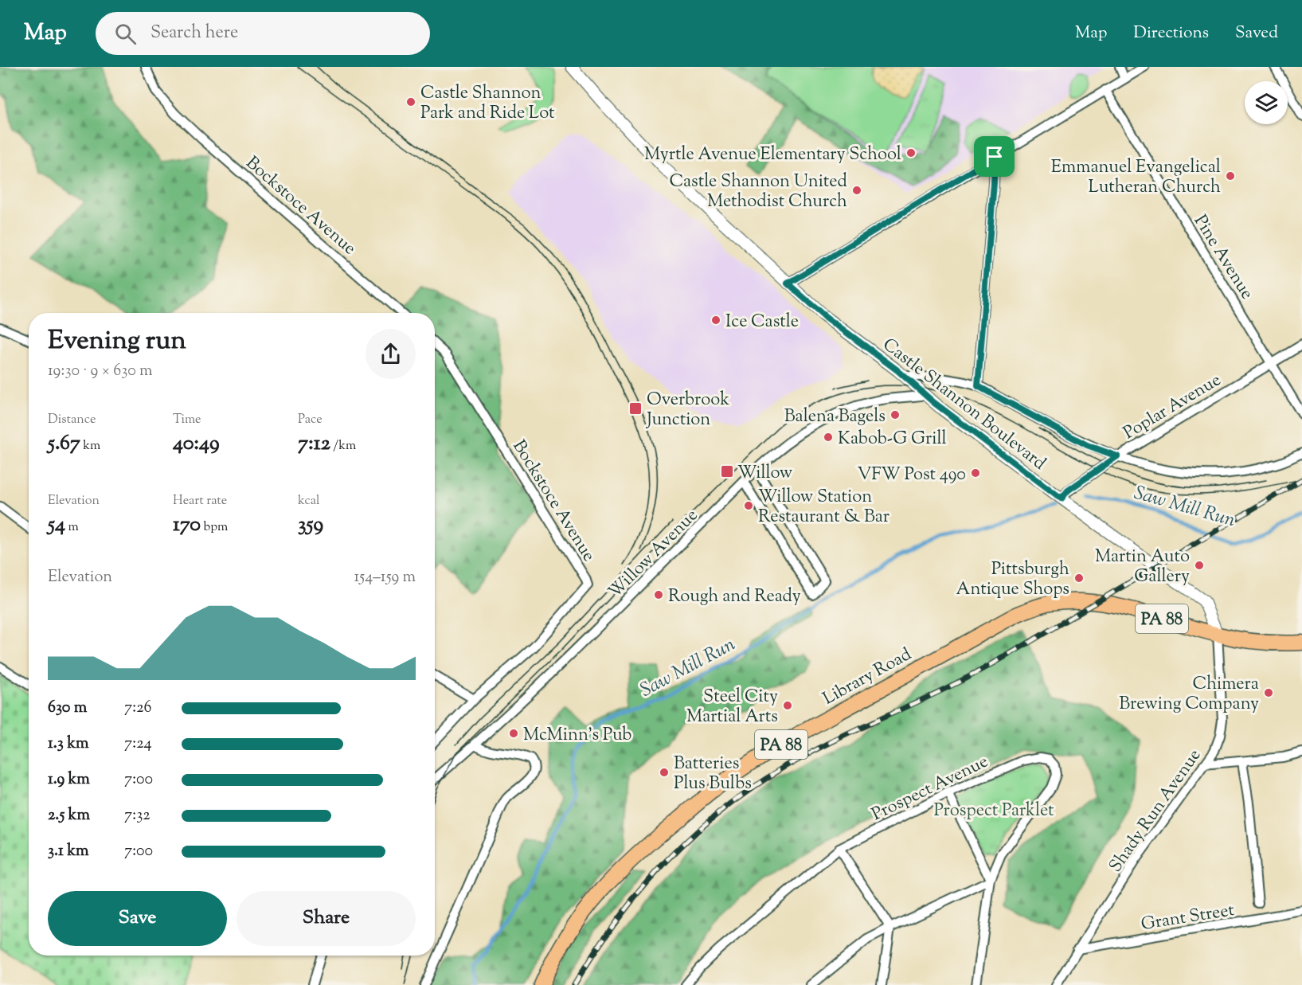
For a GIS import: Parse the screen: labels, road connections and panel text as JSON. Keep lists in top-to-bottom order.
{
  "streets": {
    "main road": ["PA 88", "Library Road"],
    "street": [
      "Bockstoce Avenue",
      "Pine Avenue",
      "Castle Shannon Boulevard",
      "Poplar Avenue",
      "Willow Avenue",
      "Prospect Avenue",
      "Shady Run Avenue",
      "Grant Street"
    ]
  },
  "crossings": [
    ["Bockstoce Avenue", "Willow Avenue"],
    ["Pine Avenue", "Poplar Avenue"],
    ["Castle Shannon Boulevard", "Poplar Avenue"],
    ["Castle Shannon Boulevard", "Willow Avenue"],
    ["Castle Shannon Boulevard", "Library Road"],
    ["Castle Shannon Boulevard", "Shady Run Avenue"],
    ["Library Road", "Shady Run Avenue"],
    ["Shady Run Avenue", "Grant Street"]
  ],
  "water": ["Saw Mill Run"],
  "parks": ["Prospect Parklet"],
  "places": {
    "other": [
      "Castle Shannon Park and Ride Lot",
      "Myrtle Avenue Elementary School",
      "Emmanuel Evangelical Lutheran Church",
      "Castle Shannon United Methodist Church",
      "Ice Castle",
      "Balena Bagels",
      "Kabob-G Grill",
      "VFW Post 490",
      "Willow Station Restaurant & Bar",
      "Martin Auto Gallery",
      "Pittsburgh Antique Shops",
      "Rough and Ready",
      "Chimera Brewing Company",
      "Steel City Martial Arts",
      "McMinn's Pub",
      "Batteries Plus Bulbs"
    ],
    "transit": ["Overbrook Junction", "Willow"]
  },
  "page": {
    "header": "Map",
    "search": "Search here",
    "nav": ["Map", "Directions", "Saved"],
    "heading": ["Evening run", "19:30 · 9 × 630 m"],
    "stats": [
      ["Distance", "5.67 km"],
      ["Time", "40:49"],
      ["Pace", "7:12 /km"],
      ["Elevation", "54 m"],
      ["Heart rate", "170 bpm"],
      ["kcal", "359"]
    ],
    "chart": ["Elevation", "154–159 m"],
    "list": [
      {
        "name": "630 m",
        "note": "7:26"
      },
      {
        "name": "1.3 km",
        "note": "7:24"
      },
      {
        "name": "1.9 km",
        "note": "7:00"
      },
      {
        "name": "2.5 km",
        "note": "7:32"
      },
      {
        "name": "3.1 km",
        "note": "7:00"
      }
    ],
    "buttons": ["Save", "Share"]
  }
}
